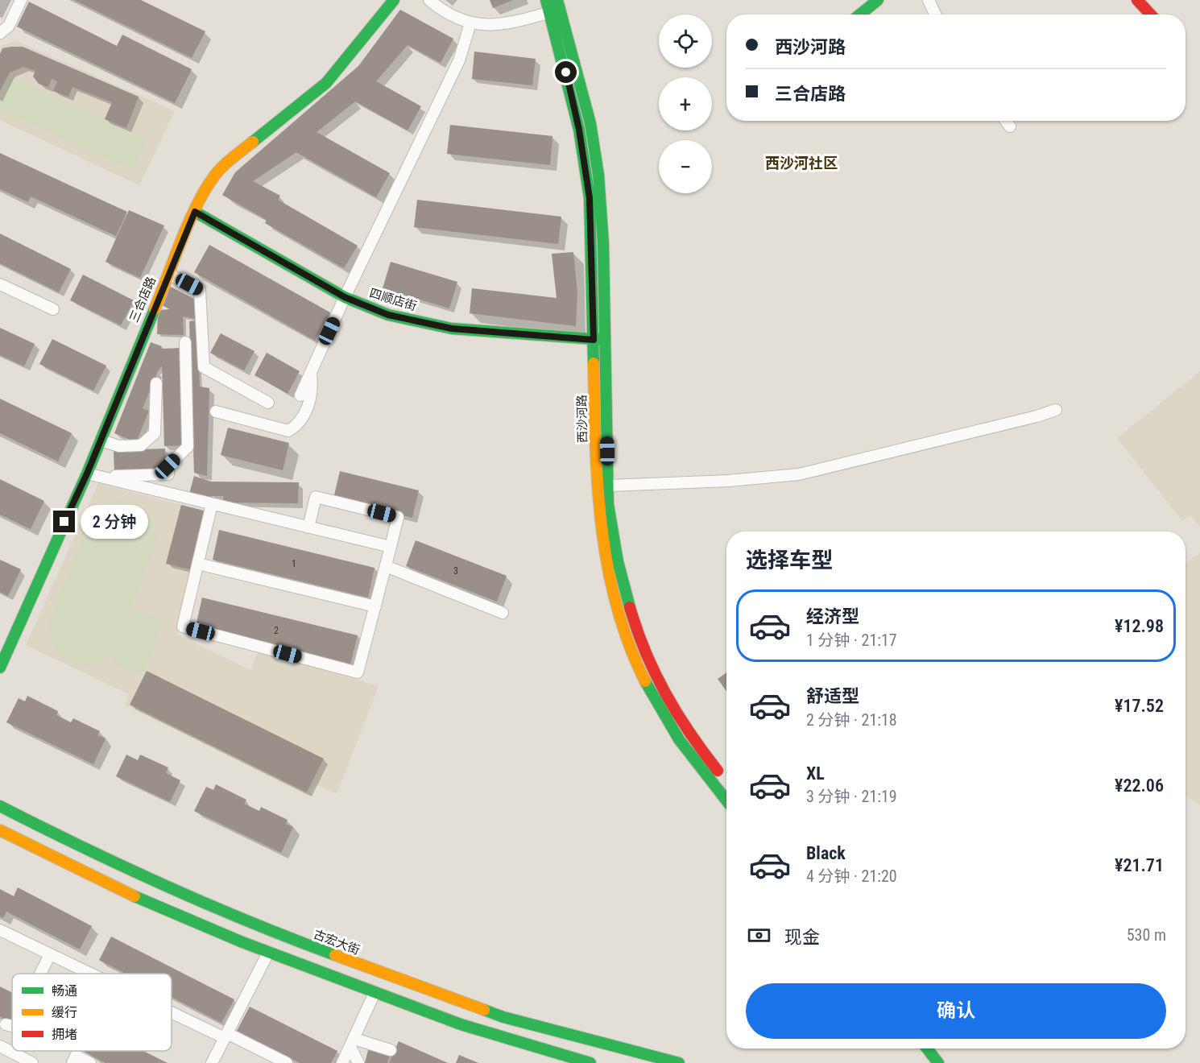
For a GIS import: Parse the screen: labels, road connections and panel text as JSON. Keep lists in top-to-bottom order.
{
  "streets": {
    "street": [
      "三合店路",
      "四顺店街",
      "西沙河路",
      "古宏大街"
    ]
  },
  "crossings": [
    ["三合店路", "四顺店街"],
    ["四顺店街", "西沙河路"]
  ],
  "districts": ["西沙河社区"],
  "house_numbers": ["1", "3", "2"],
  "legend": ["畅通", "缓行", "拥堵"],
  "page": {
    "map_buttons": ["+", "−"],
    "banner": ["西沙河路", "三合店路"],
    "bubble": "2 分钟",
    "heading": "选择车型",
    "list": [
      {
        "name": "经济型",
        "note": "1 分钟 · 21:17",
        "value": "¥12.98"
      },
      {
        "name": "舒适型",
        "note": "2 分钟 · 21:18",
        "value": "¥17.52"
      },
      {
        "name": "XL",
        "note": "3 分钟 · 21:19",
        "value": "¥22.06"
      },
      {
        "name": "Black",
        "note": "4 分钟 · 21:20",
        "value": "¥21.71"
      }
    ],
    "pay": ["现金", "530 m"],
    "buttons": "确认"
  }
}
